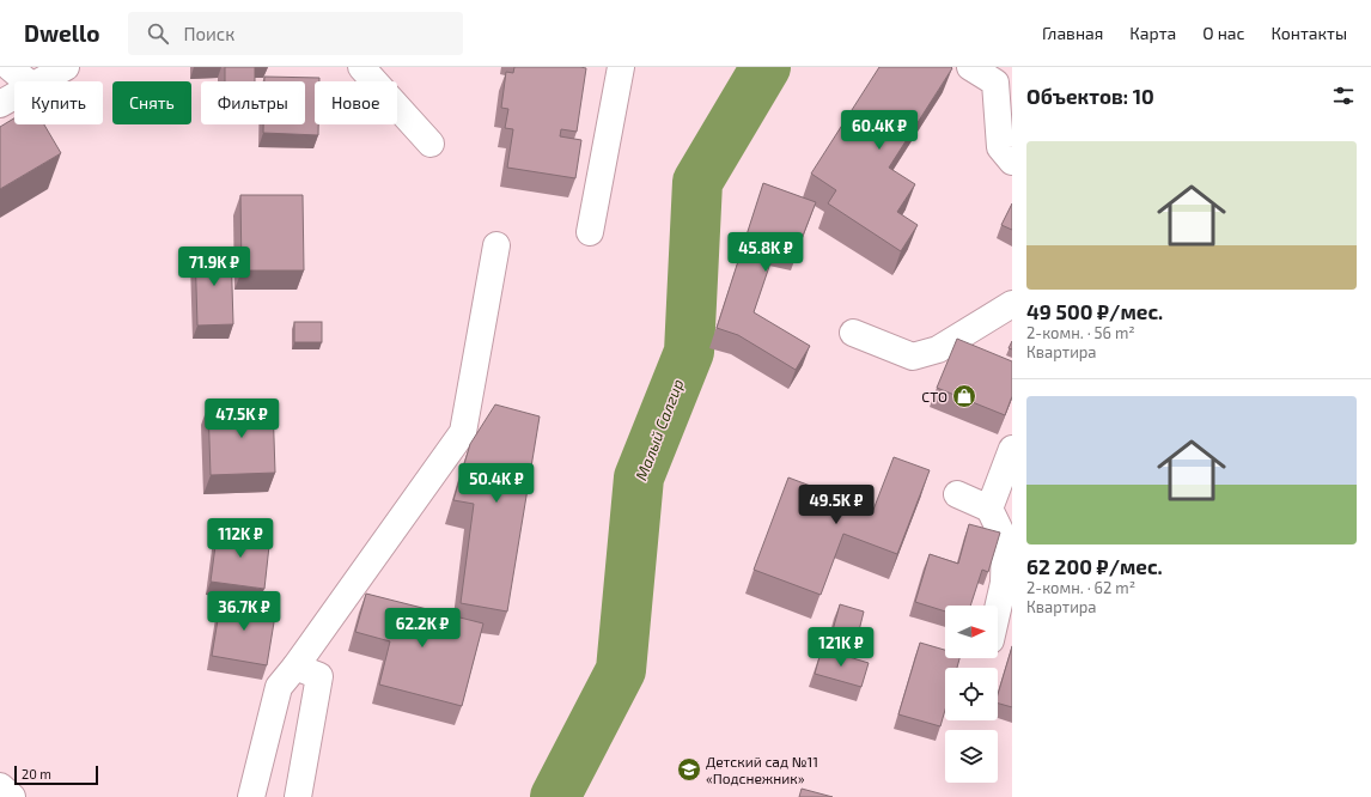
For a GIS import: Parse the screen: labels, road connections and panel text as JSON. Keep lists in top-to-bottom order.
{
  "water": ["Малый Салгир"],
  "places": {
    "shop": ["СТО"],
    "school or university": ["Детский сад №11 «Подснежник»"]
  },
  "scale_bar": "20 m",
  "north": "right",
  "page": {
    "header": "Dwello",
    "search": "Поиск",
    "nav": [
      "Главная",
      "Карта",
      "О нас",
      "Контакты"
    ],
    "heading": "Объектов: 10",
    "chip": [
      "Купить",
      "Снять",
      "Фильтры",
      "Новое"
    ],
    "price": [
      "60.4K ₽",
      "45.8K ₽",
      "71.9K ₽",
      "47.5K ₽",
      "50.4K ₽",
      "49.5K ₽",
      "112K ₽",
      "36.7K ₽",
      "62.2K ₽",
      "121K ₽"
    ],
    "list": [
      {
        "name": "49 500 ₽/мес.",
        "note": "2-комн. · 56 m² · Квартира"
      },
      {
        "name": "62 200 ₽/мес.",
        "note": "2-комн. · 62 m² · Квартира"
      }
    ],
    "scale": "20 m"
  }
}
